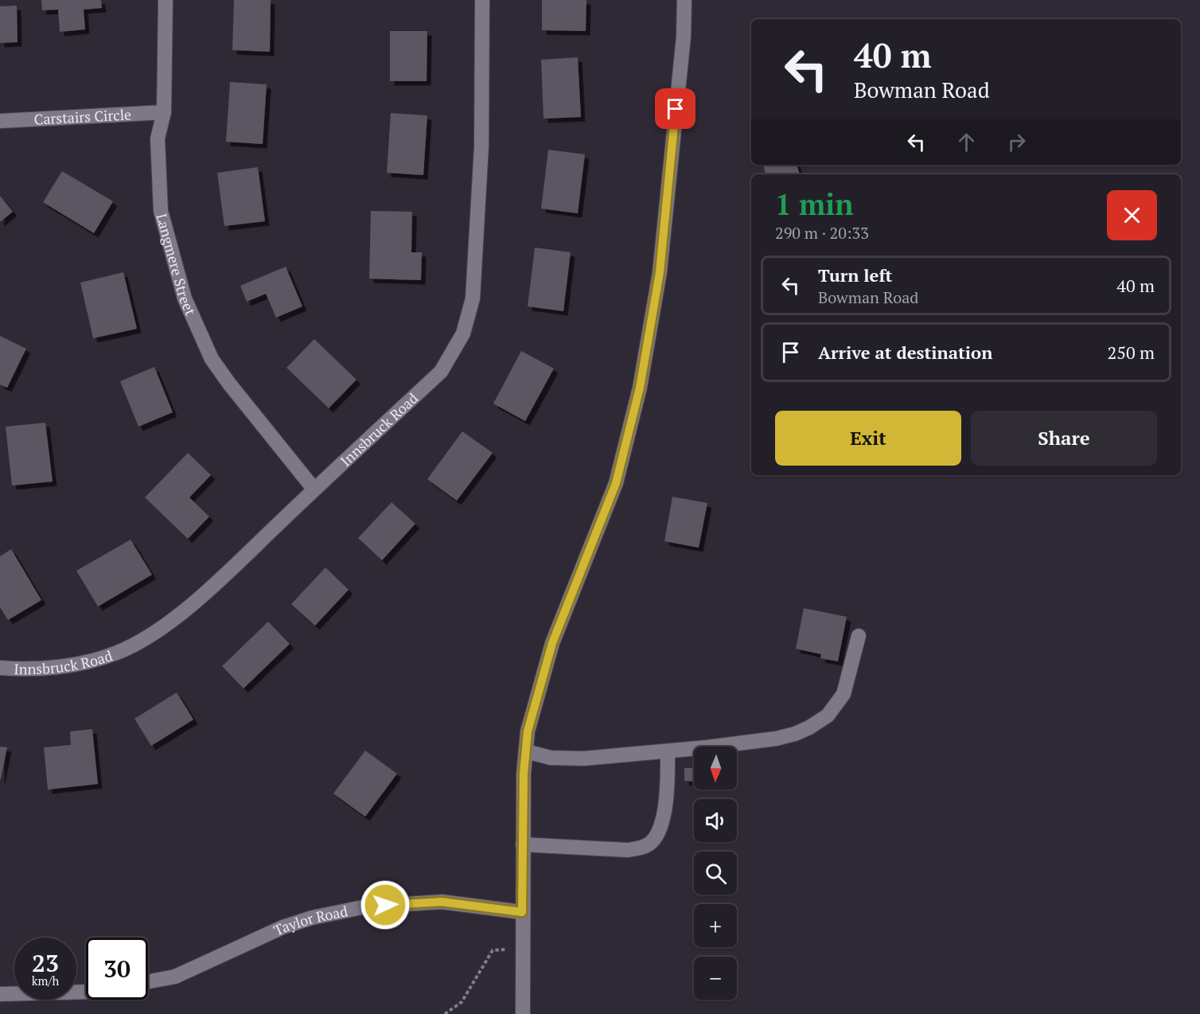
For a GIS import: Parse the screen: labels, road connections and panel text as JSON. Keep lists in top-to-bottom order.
{
  "streets": {
    "street": [
      "Carstairs Circle",
      "Langmere Street",
      "Innsbruck Road",
      "Taylor Road"
    ]
  },
  "crossings": [
    ["Carstairs Circle", "Langmere Street"],
    ["Langmere Street", "Innsbruck Road"]
  ],
  "north": "bottom",
  "page": {
    "turn": ["40 m", "Bowman Road"],
    "heading": ["1 min", "290 m · 20:33"],
    "list": [
      {
        "name": "Turn left",
        "note": "Bowman Road",
        "value": "40 m"
      },
      {
        "name": "Arrive at destination",
        "value": "250 m"
      }
    ],
    "buttons": ["Exit", "Share"],
    "map_buttons": ["+", "−"],
    "speed": "23 km/h",
    "limit": "30"
  }
}
